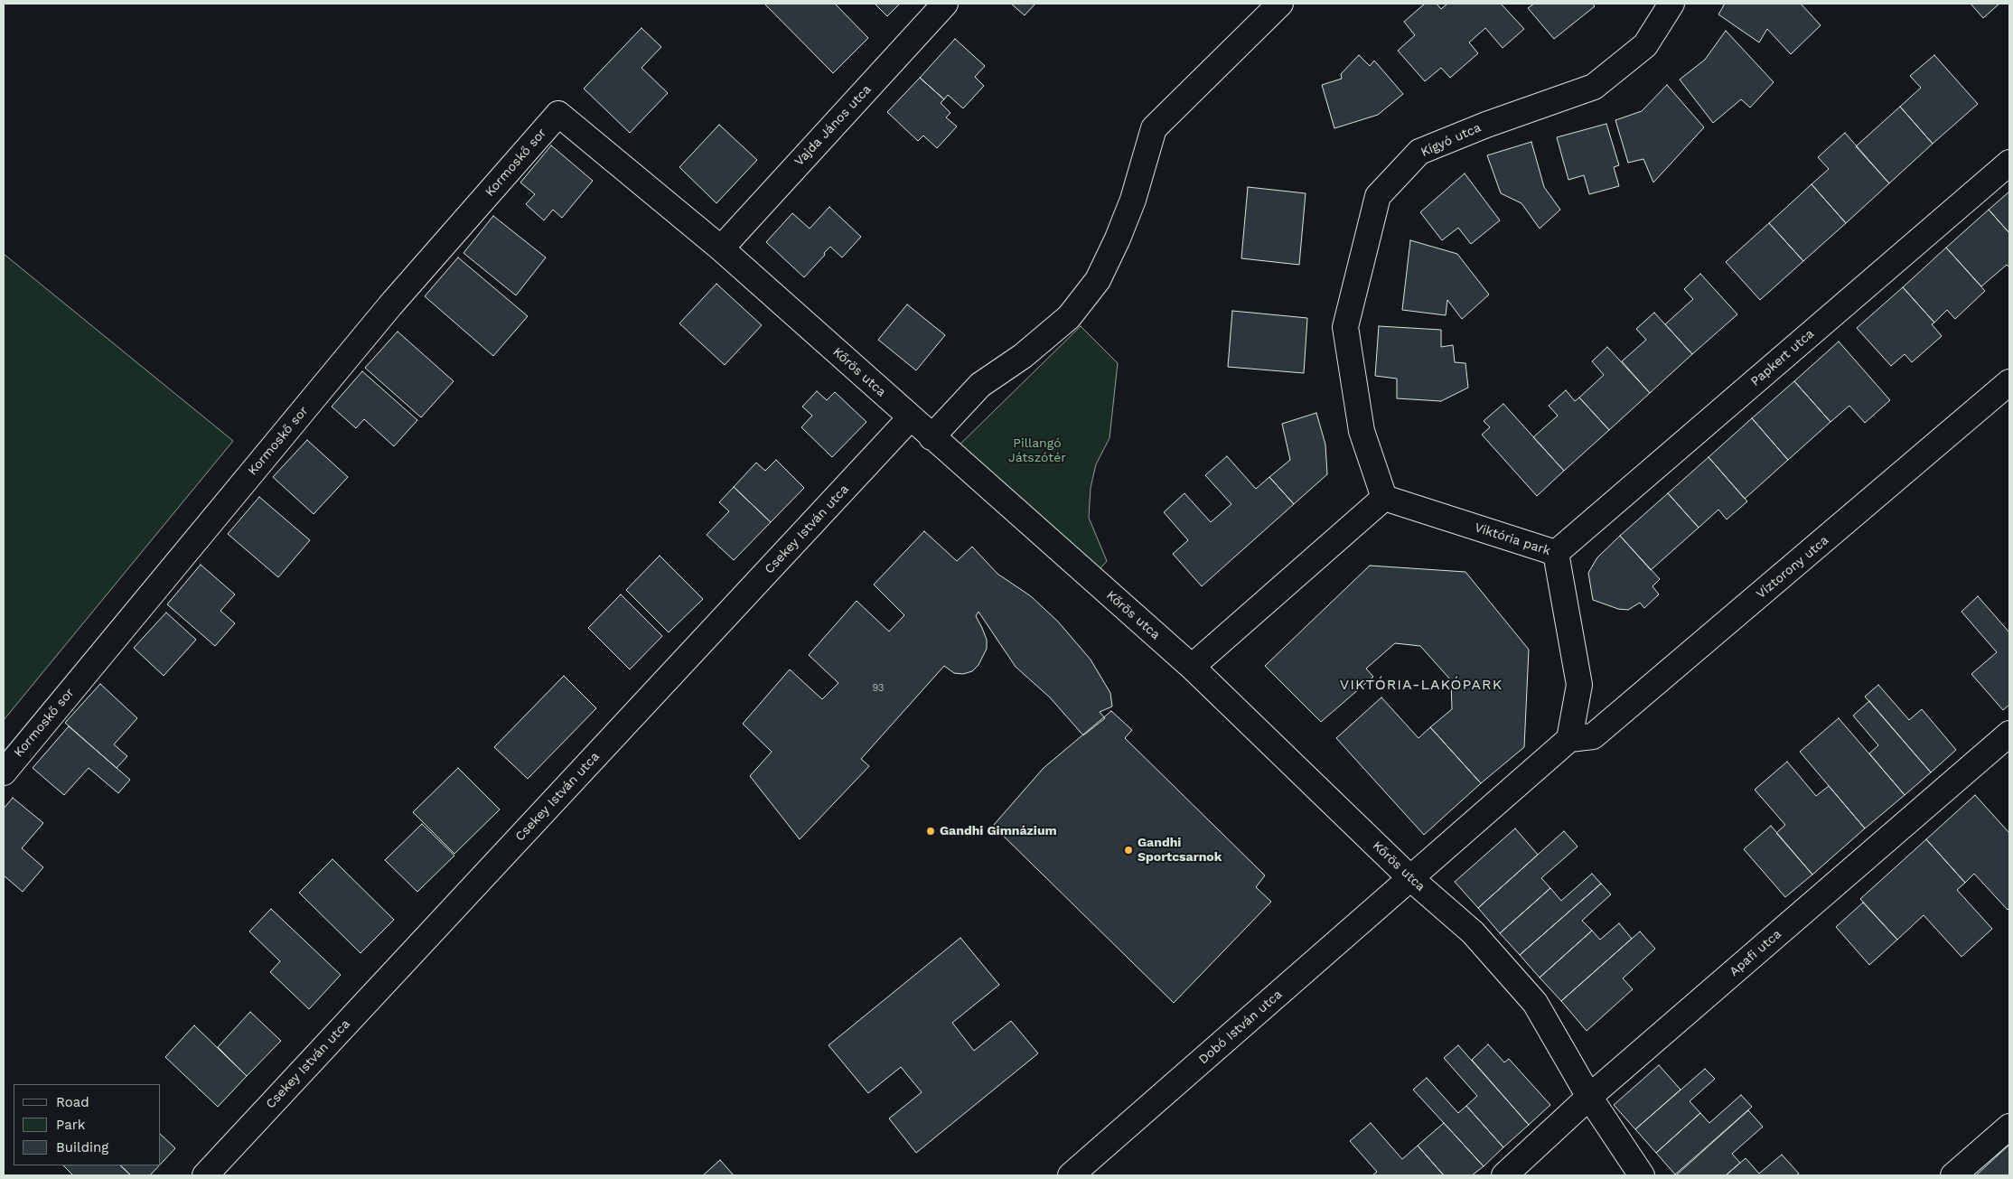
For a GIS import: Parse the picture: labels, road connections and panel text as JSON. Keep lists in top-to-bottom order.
{
  "streets": {
    "street": [
      "Vajda János utca",
      "Kígyó utca",
      "Kormoskő sor",
      "Papkert utca",
      "Kőrös utca",
      "Csekey István utca",
      "Viktória park",
      "Víztorony utca",
      "Apafi utca",
      "Dobó István utca"
    ]
  },
  "crossings": [
    ["Vajda János utca", "Kőrös utca"],
    ["Kígyó utca", "Viktória park"],
    ["Kormoskő sor", "Kőrös utca"],
    ["Papkert utca", "Viktória park"],
    ["Kőrös utca", "Csekey István utca"],
    ["Kőrös utca", "Apafi utca"],
    ["Kőrös utca", "Dobó István utca"],
    ["Viktória park", "Víztorony utca"]
  ],
  "districts": ["VIKTÓRIA-LAKÓPARK"],
  "parks": ["Pillangó Játszótér"],
  "places": ["Gandhi Gimnázium", "Gandhi Sportcsarnok"],
  "house_numbers": ["93"],
  "legend": ["Road", "Park", "Building"]
}
